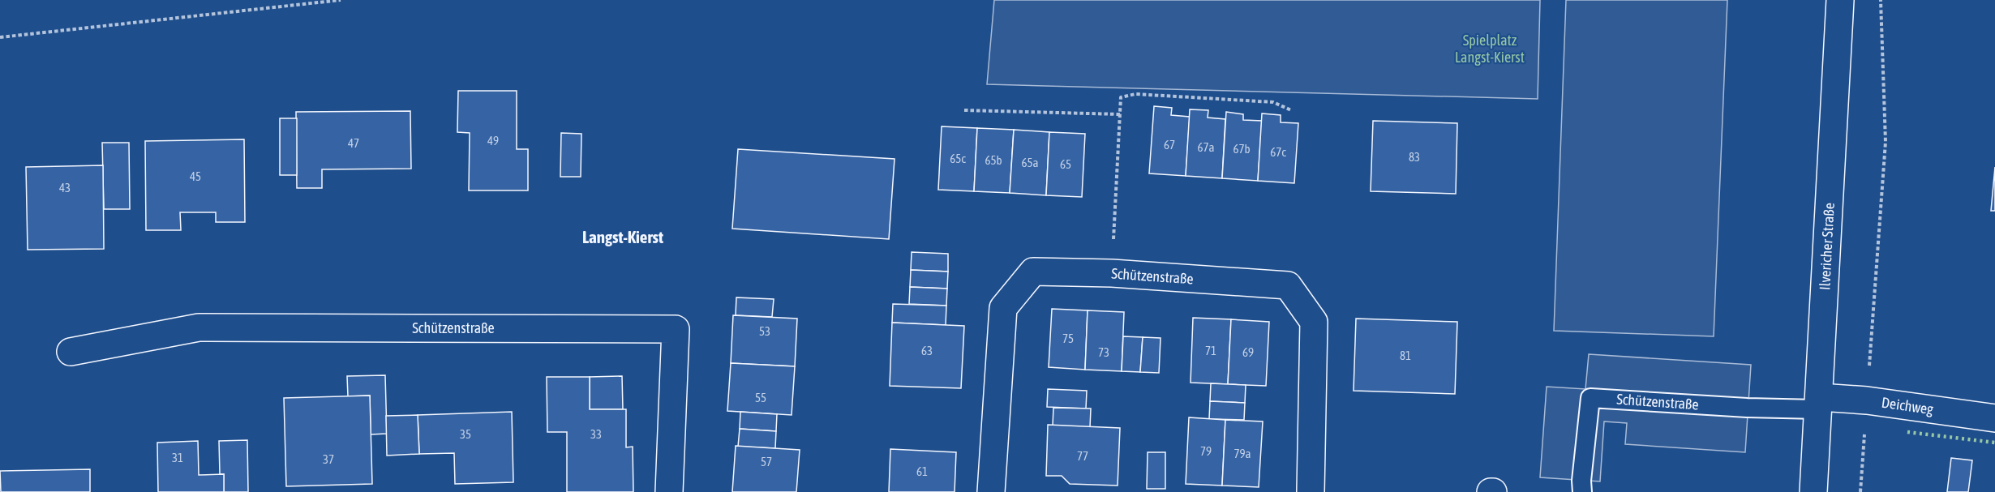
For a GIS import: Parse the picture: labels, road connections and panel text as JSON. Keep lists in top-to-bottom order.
{
  "streets": {
    "street": ["Ilvericher Straße", "Schützenstraße", "Deichweg"]
  },
  "crossings": [
    ["Ilvericher Straße", "Schützenstraße"],
    ["Ilvericher Straße", "Deichweg"],
    ["Schützenstraße", "Deichweg"]
  ],
  "districts": ["Langst-Kierst"],
  "parks": ["Spielplatz Langst-Kierst"],
  "house_numbers": [
    "49",
    "47",
    "67",
    "67a",
    "67b",
    "67c",
    "83",
    "65c",
    "65b",
    "65a",
    "65",
    "45",
    "43",
    "53",
    "75",
    "63",
    "71",
    "73",
    "69",
    "81",
    "55",
    "35",
    "33",
    "79",
    "79a",
    "77",
    "31",
    "37",
    "57",
    "61"
  ]
}
